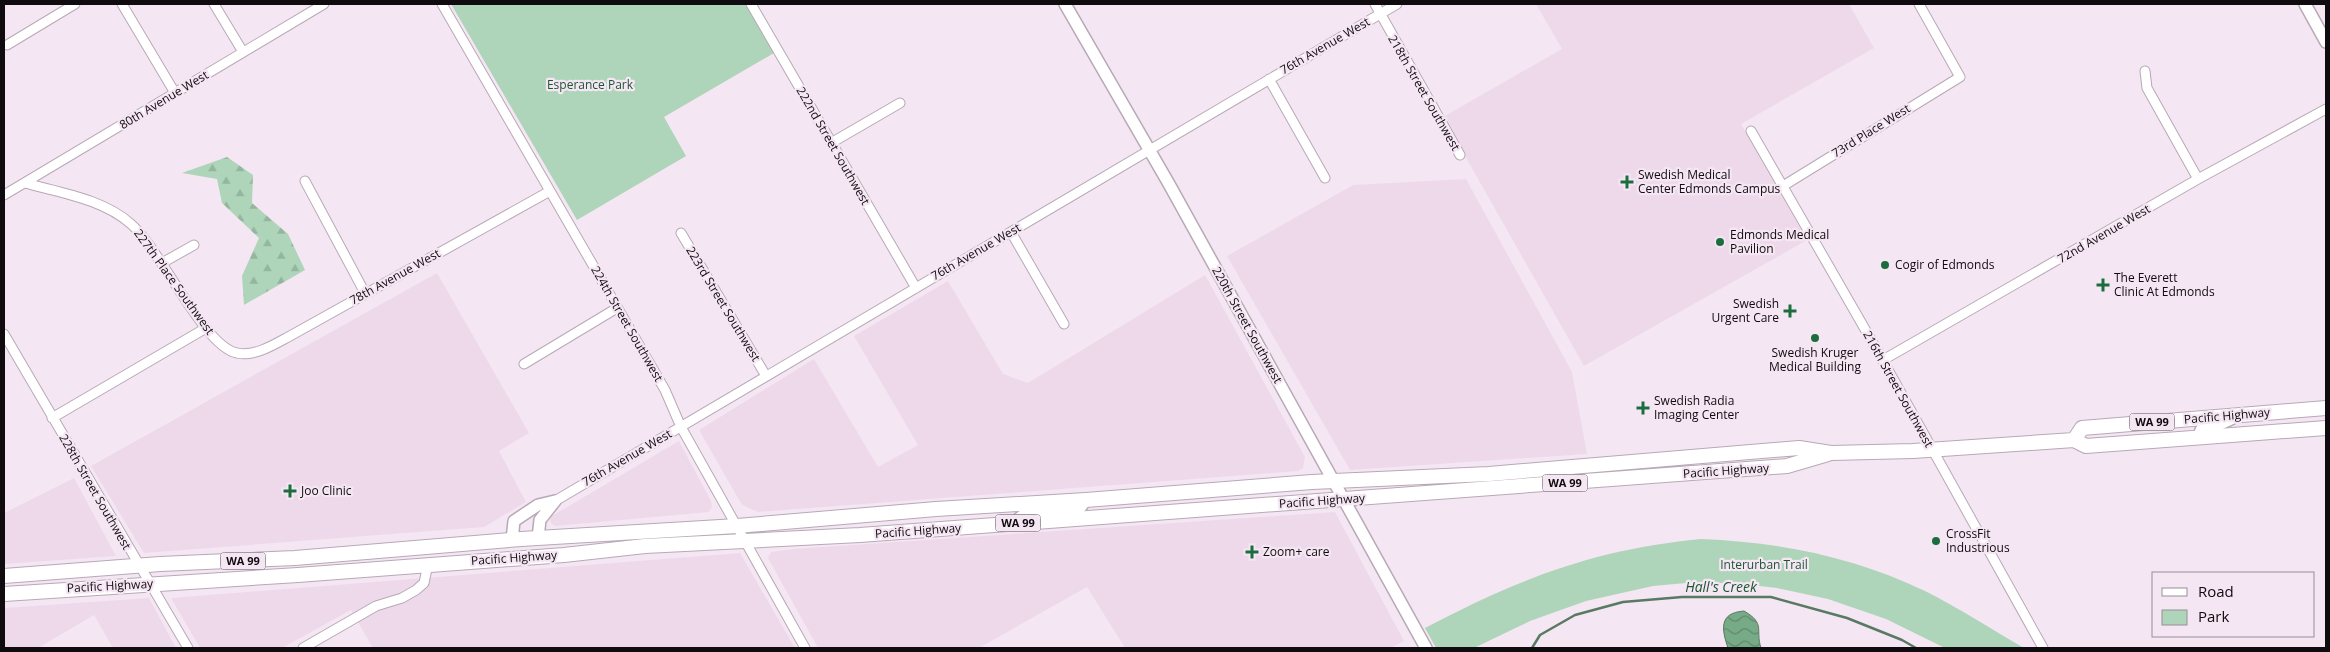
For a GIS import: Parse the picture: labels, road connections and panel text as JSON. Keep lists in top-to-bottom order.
{
  "streets": {
    "highway": ["Pacific Highway", "WA 99"],
    "main road": ["220th Street Southwest"],
    "street": [
      "76th Avenue West",
      "218th Street Southwest",
      "80th Avenue West",
      "73rd Place West",
      "222nd Street Southwest",
      "72nd Avenue West",
      "78th Avenue West",
      "227th Place Southwest",
      "223rd Street Southwest",
      "224th Street Southwest",
      "216th Street Southwest",
      "228th Street Southwest"
    ]
  },
  "crossings": [
    ["76th Avenue West", "218th Street Southwest"],
    ["76th Avenue West", "222nd Street Southwest"],
    ["76th Avenue West", "223rd Street Southwest"],
    ["76th Avenue West", "224th Street Southwest"],
    ["76th Avenue West", "220th Street Southwest"],
    ["80th Avenue West", "227th Place Southwest"],
    ["73rd Place West", "216th Street Southwest"],
    ["72nd Avenue West", "216th Street Southwest"],
    ["78th Avenue West", "227th Place Southwest"],
    ["78th Avenue West", "224th Street Southwest"],
    ["224th Street Southwest", "Pacific Highway"],
    ["220th Street Southwest", "Pacific Highway"],
    ["216th Street Southwest", "Pacific Highway"],
    ["Pacific Highway", "228th Street Southwest"]
  ],
  "water": ["Hall's Creek"],
  "parks": ["Esperance Park", "Interurban Trail"],
  "places": {
    "health": [
      "Swedish Medical Center Edmonds Campus",
      "The Everett Clinic At Edmonds",
      "Swedish Urgent Care",
      "Swedish Radia Imaging Center",
      "Joo Clinic",
      "Zoom+ care"
    ],
    "other": [
      "Edmonds Medical Pavilion",
      "Cogir of Edmonds",
      "Swedish Kruger Medical Building",
      "CrossFit Industrious"
    ]
  },
  "legend": ["Road", "Park"]
}
